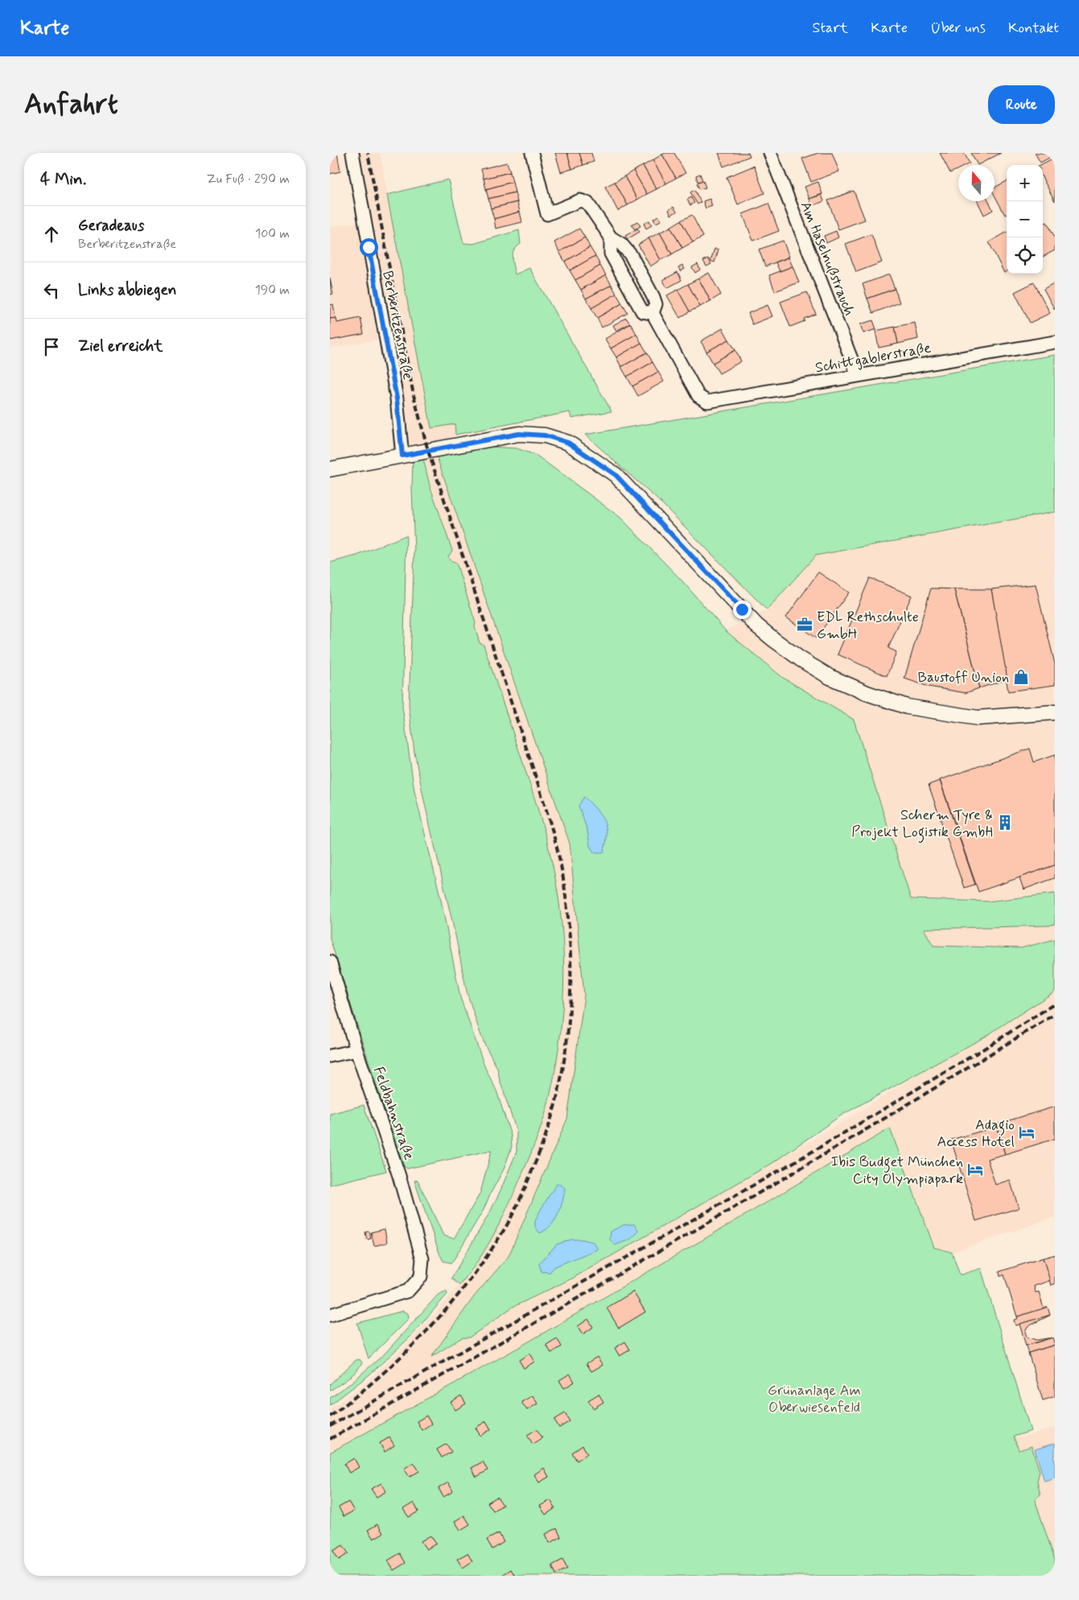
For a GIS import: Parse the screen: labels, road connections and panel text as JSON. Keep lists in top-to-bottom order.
{
  "streets": {
    "street": [
      "Am Haselnußstrauch",
      "Berberitzenstraße",
      "Schittgablerstraße",
      "Feldbahnstraße"
    ]
  },
  "crossings": [
    ["Am Haselnußstrauch", "Schittgablerstraße"]
  ],
  "parks": ["Grünanlage Am Oberwiesenfeld"],
  "places": {
    "office": ["EDL Rethschulte GmbH"],
    "shop": ["Baustoff Union"],
    "building": ["Scherm Tyre & Projekt Logistik GmbH"],
    "hotel": ["Adagio Access Hotel", "Ibis Budget München City Olympiapark"]
  },
  "north": "top",
  "page": {
    "header": "Karte",
    "nav": [
      "Start",
      "Karte",
      "Über uns",
      "Kontakt"
    ],
    "buttons": "Route",
    "title": "Anfahrt",
    "heading": ["4 Min.", "Zu Fuß · 290 m"],
    "map_buttons": ["+", "−"],
    "list": [
      ["Geradeaus", "Berberitzenstraße", "100 m"],
      ["Links abbiegen", "190 m"],
      "Ziel erreicht"
    ]
  }
}
